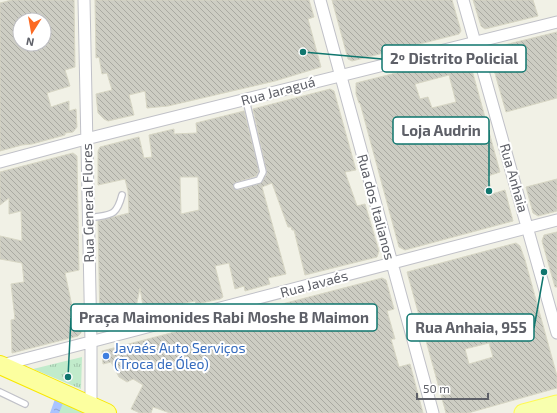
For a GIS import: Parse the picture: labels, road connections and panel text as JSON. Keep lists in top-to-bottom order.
{
  "streets": {
    "street": [
      "Rua Jaraguá",
      "Rua Anhaia",
      "Rua General Flores",
      "Rua dos Italianos",
      "Rua Javaés"
    ]
  },
  "crossings": [
    ["Rua Jaraguá", "Rua Anhaia"],
    ["Rua Jaraguá", "Rua General Flores"],
    ["Rua Jaraguá", "Rua dos Italianos"],
    ["Rua Anhaia", "Rua Javaés"],
    ["Rua General Flores", "Rua Javaés"],
    ["Rua dos Italianos", "Rua Javaés"]
  ],
  "places": [
    "2º Distrito Policial",
    "Loja Audrin",
    "Rua Anhaia, 955",
    "Javaés Auto Serviços (Troca de Óleo)",
    "Praça Maimonides Rabi Moshe B Maimon"
  ],
  "scale_bar": "50 m",
  "north": "bottom"
}
